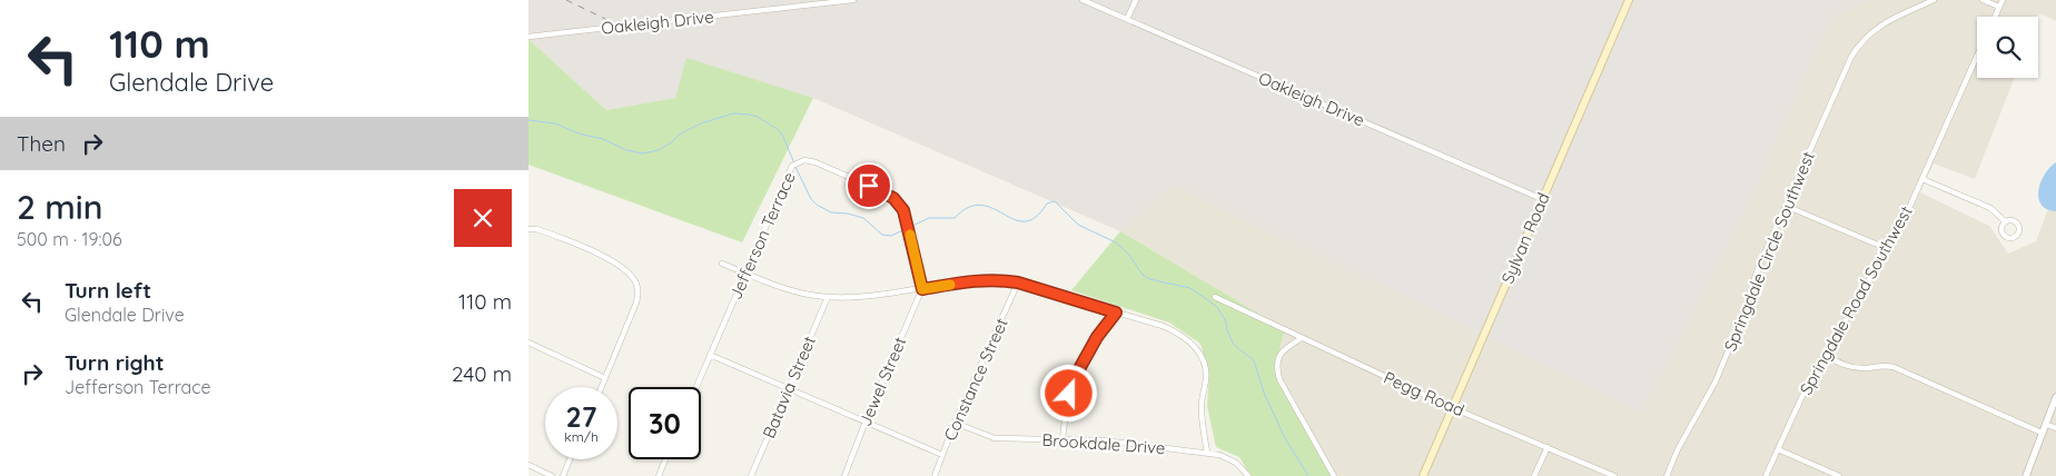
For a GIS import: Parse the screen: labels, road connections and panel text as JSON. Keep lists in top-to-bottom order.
{
  "streets": {
    "main road": ["Sylvan Road"],
    "street": [
      "Oakleigh Drive",
      "Jefferson Terrace",
      "Springdale Circle Southwest",
      "Springdale Road Southwest",
      "Constance Street",
      "Jewel Street",
      "Batavia Street",
      "Pegg Road",
      "Brookdale Drive"
    ]
  },
  "crossings": [
    ["Oakleigh Drive", "Sylvan Road"],
    ["Jefferson Terrace", "Jewel Street"],
    ["Sylvan Road", "Pegg Road"],
    ["Constance Street", "Brookdale Drive"]
  ],
  "page": {
    "turn": ["110 m", "Glendale Drive"],
    "then": "Then",
    "heading": ["2 min", "500 m · 19:06"],
    "list": [
      {
        "name": "Turn left",
        "note": "Glendale Drive",
        "value": "110 m"
      },
      {
        "name": "Turn right",
        "note": "Jefferson Terrace",
        "value": "240 m"
      }
    ],
    "speed": "27 km/h",
    "limit": "30"
  }
}
